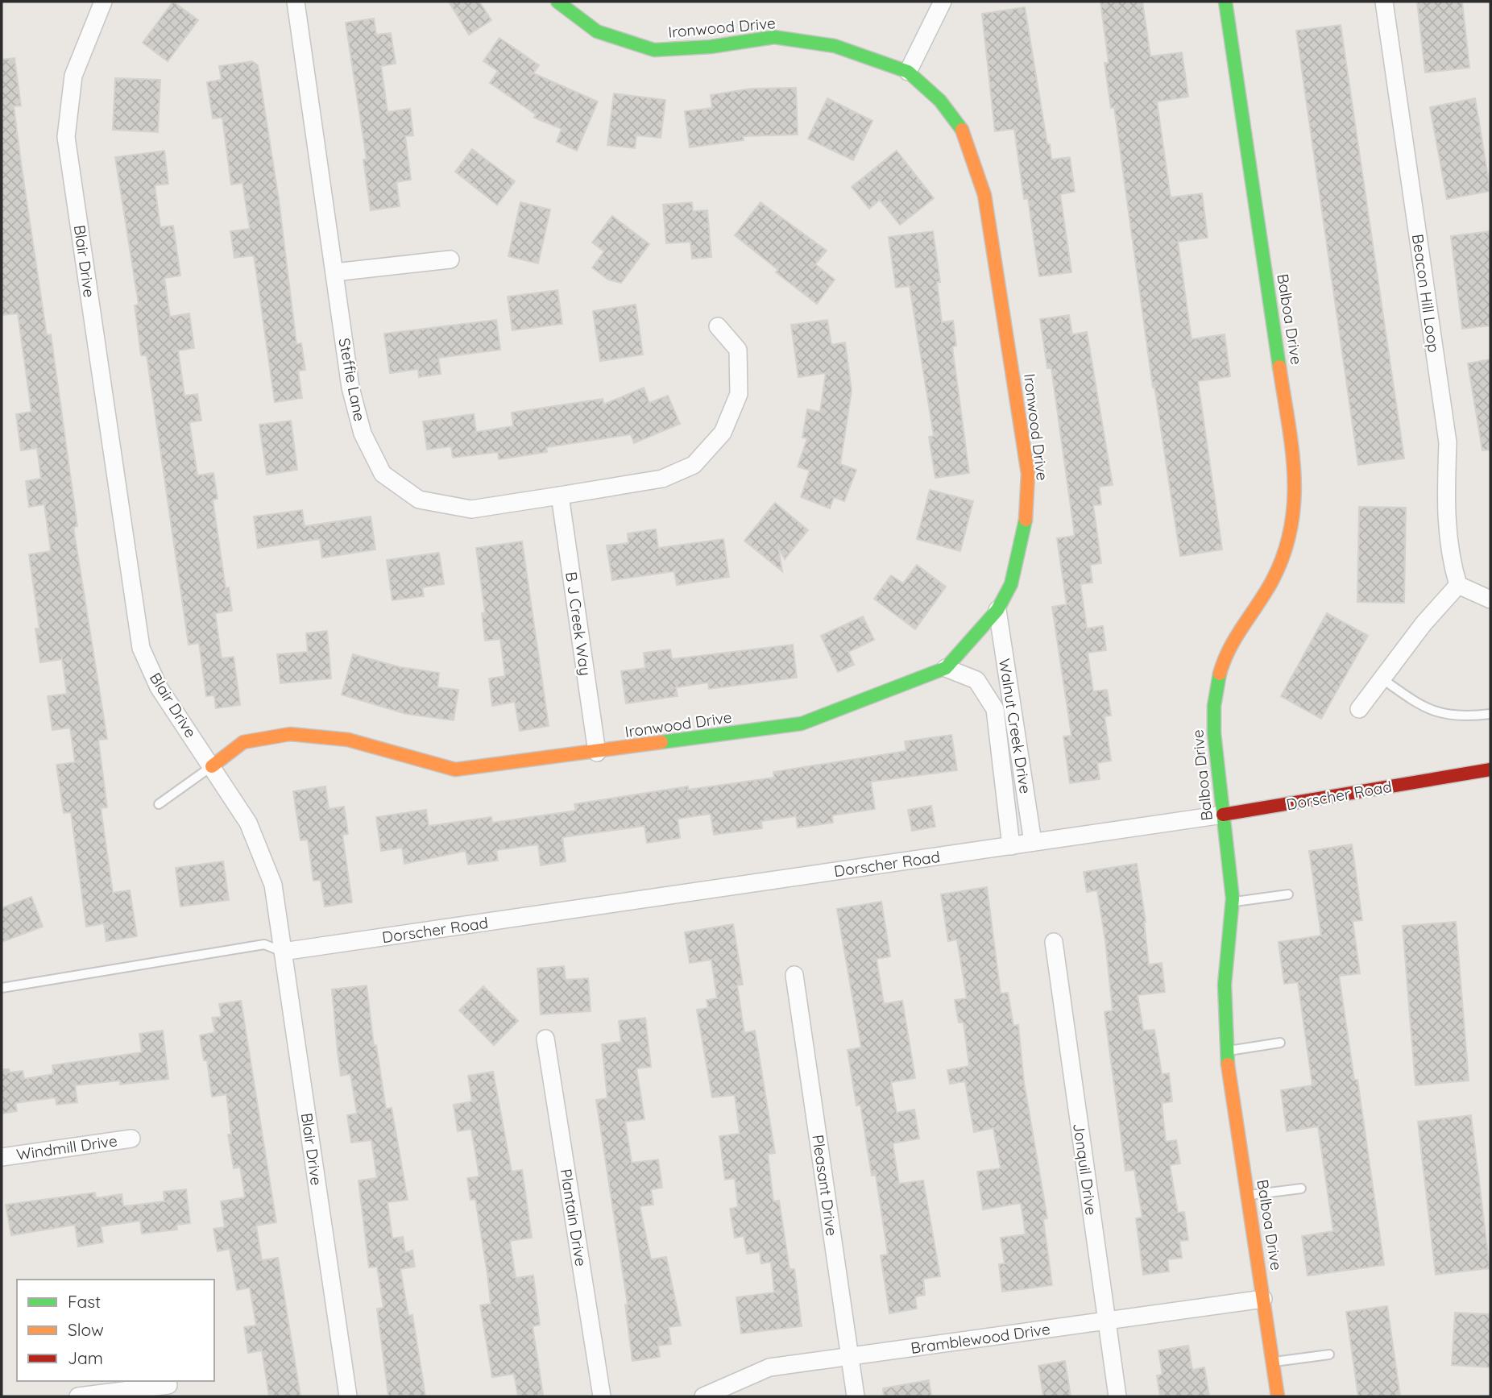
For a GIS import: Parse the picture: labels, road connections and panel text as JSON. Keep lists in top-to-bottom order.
{
  "streets": {
    "street": [
      "Ironwood Drive",
      "Blair Drive",
      "Beacon Hill Loop",
      "Balboa Drive",
      "Steffie Lane",
      "B J Creek Way",
      "Walnut Creek Drive",
      "Dorscher Road",
      "Windmill Drive",
      "Jonquil Drive",
      "Pleasant Drive",
      "Plantain Drive",
      "Bramblewood Drive"
    ]
  },
  "crossings": [
    ["Ironwood Drive", "Blair Drive"],
    ["Ironwood Drive", "B J Creek Way"],
    ["Ironwood Drive", "Walnut Creek Drive"],
    ["Blair Drive", "Dorscher Road"],
    ["Balboa Drive", "Dorscher Road"],
    ["Balboa Drive", "Bramblewood Drive"],
    ["Steffie Lane", "B J Creek Way"],
    ["Walnut Creek Drive", "Dorscher Road"],
    ["Jonquil Drive", "Bramblewood Drive"],
    ["Pleasant Drive", "Bramblewood Drive"]
  ],
  "legend": ["Fast", "Slow", "Jam"]
}
